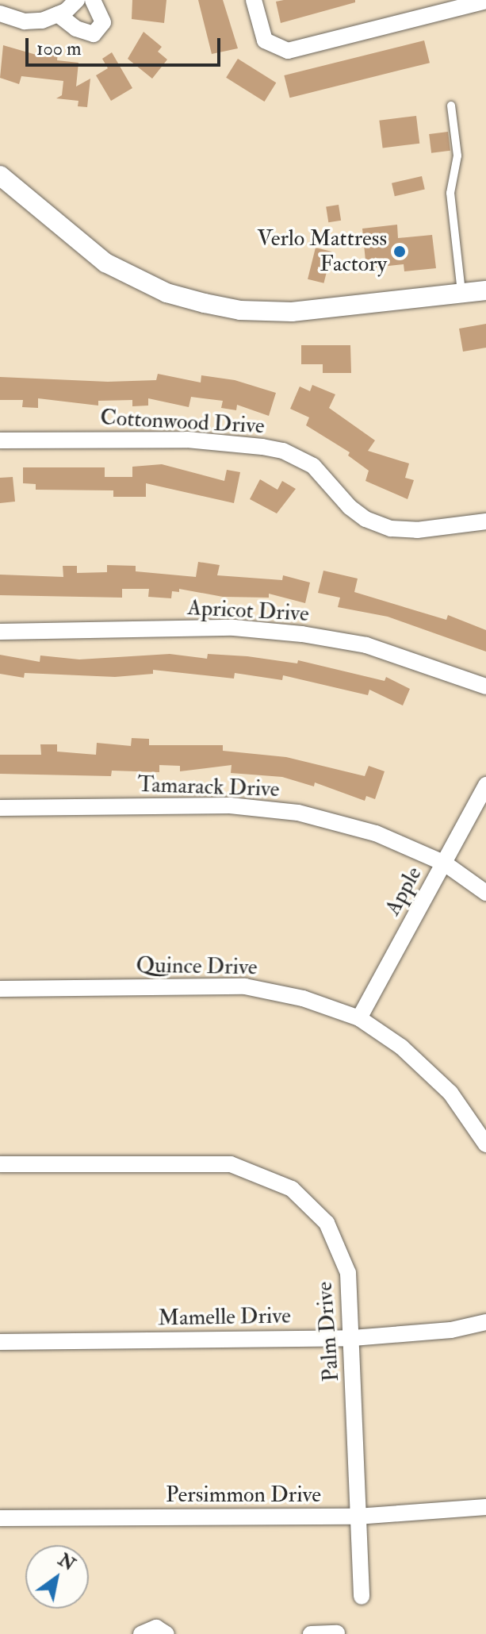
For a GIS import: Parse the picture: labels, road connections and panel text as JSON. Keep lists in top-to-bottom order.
{
  "streets": {
    "street": [
      "Cottonwood Drive",
      "Apricot Drive",
      "Tamarack Drive",
      "Apple",
      "Quince Drive",
      "Mamelle Drive",
      "Palm Drive",
      "Persimmon Drive"
    ]
  },
  "crossings": [
    ["Tamarack Drive", "Apple"],
    ["Apple", "Quince Drive"],
    ["Mamelle Drive", "Palm Drive"],
    ["Palm Drive", "Persimmon Drive"]
  ],
  "places": ["Verlo Mattress Factory"],
  "scale_bar": "100 m",
  "north": "top right"
}
